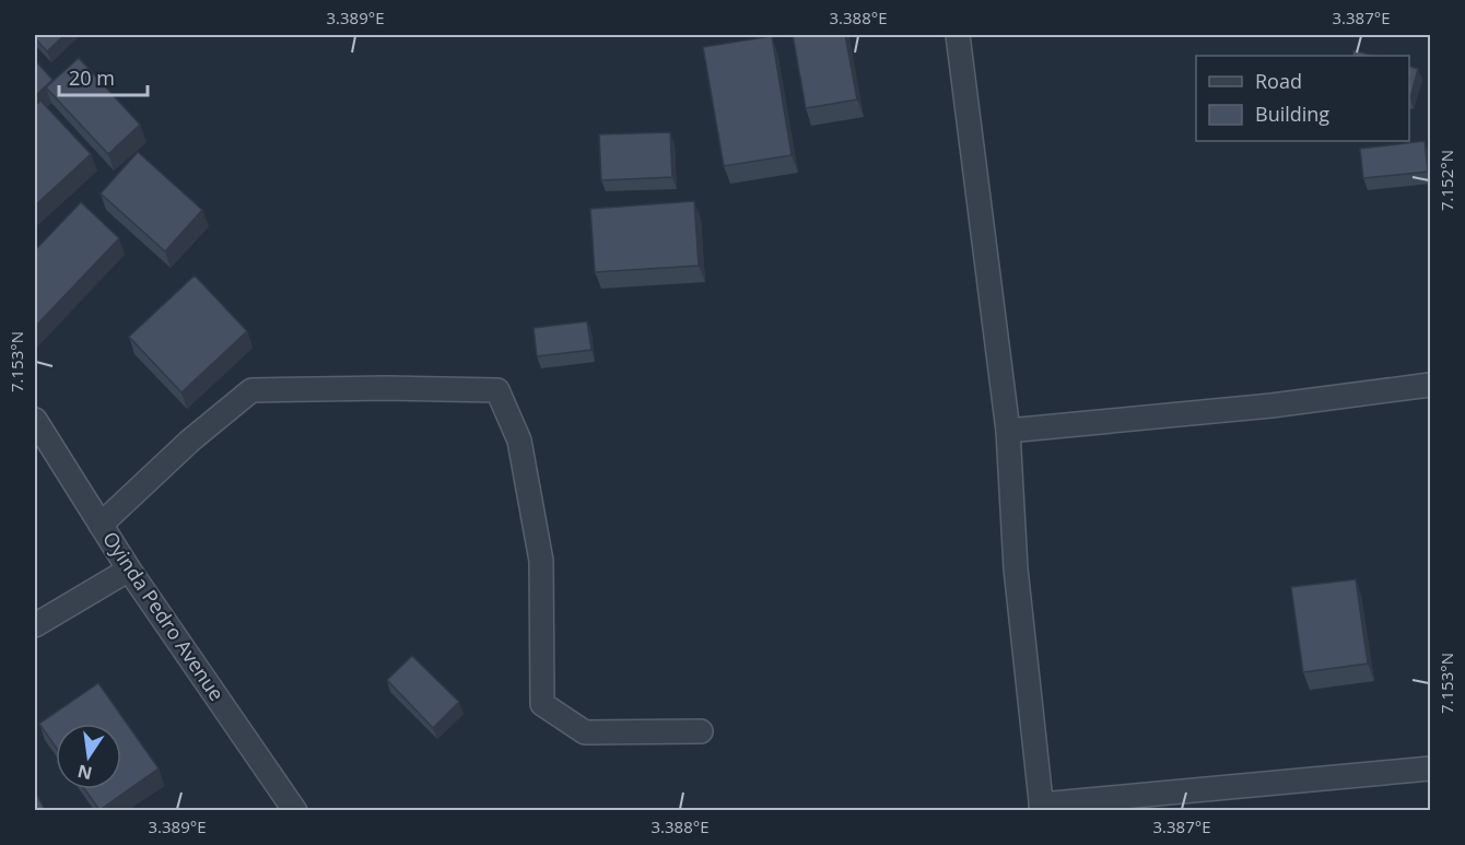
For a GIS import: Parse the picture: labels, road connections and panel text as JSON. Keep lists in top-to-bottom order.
{
  "streets": {
    "street": ["Oyinda Pedro Avenue"]
  },
  "legend": ["Road", "Building"],
  "scale_bar": "20 m",
  "north": "bottom",
  "coordinates": [
    "3.389°E",
    "3.388°E",
    "3.387°E",
    "7.152°N",
    "7.153°N"
  ]
}
